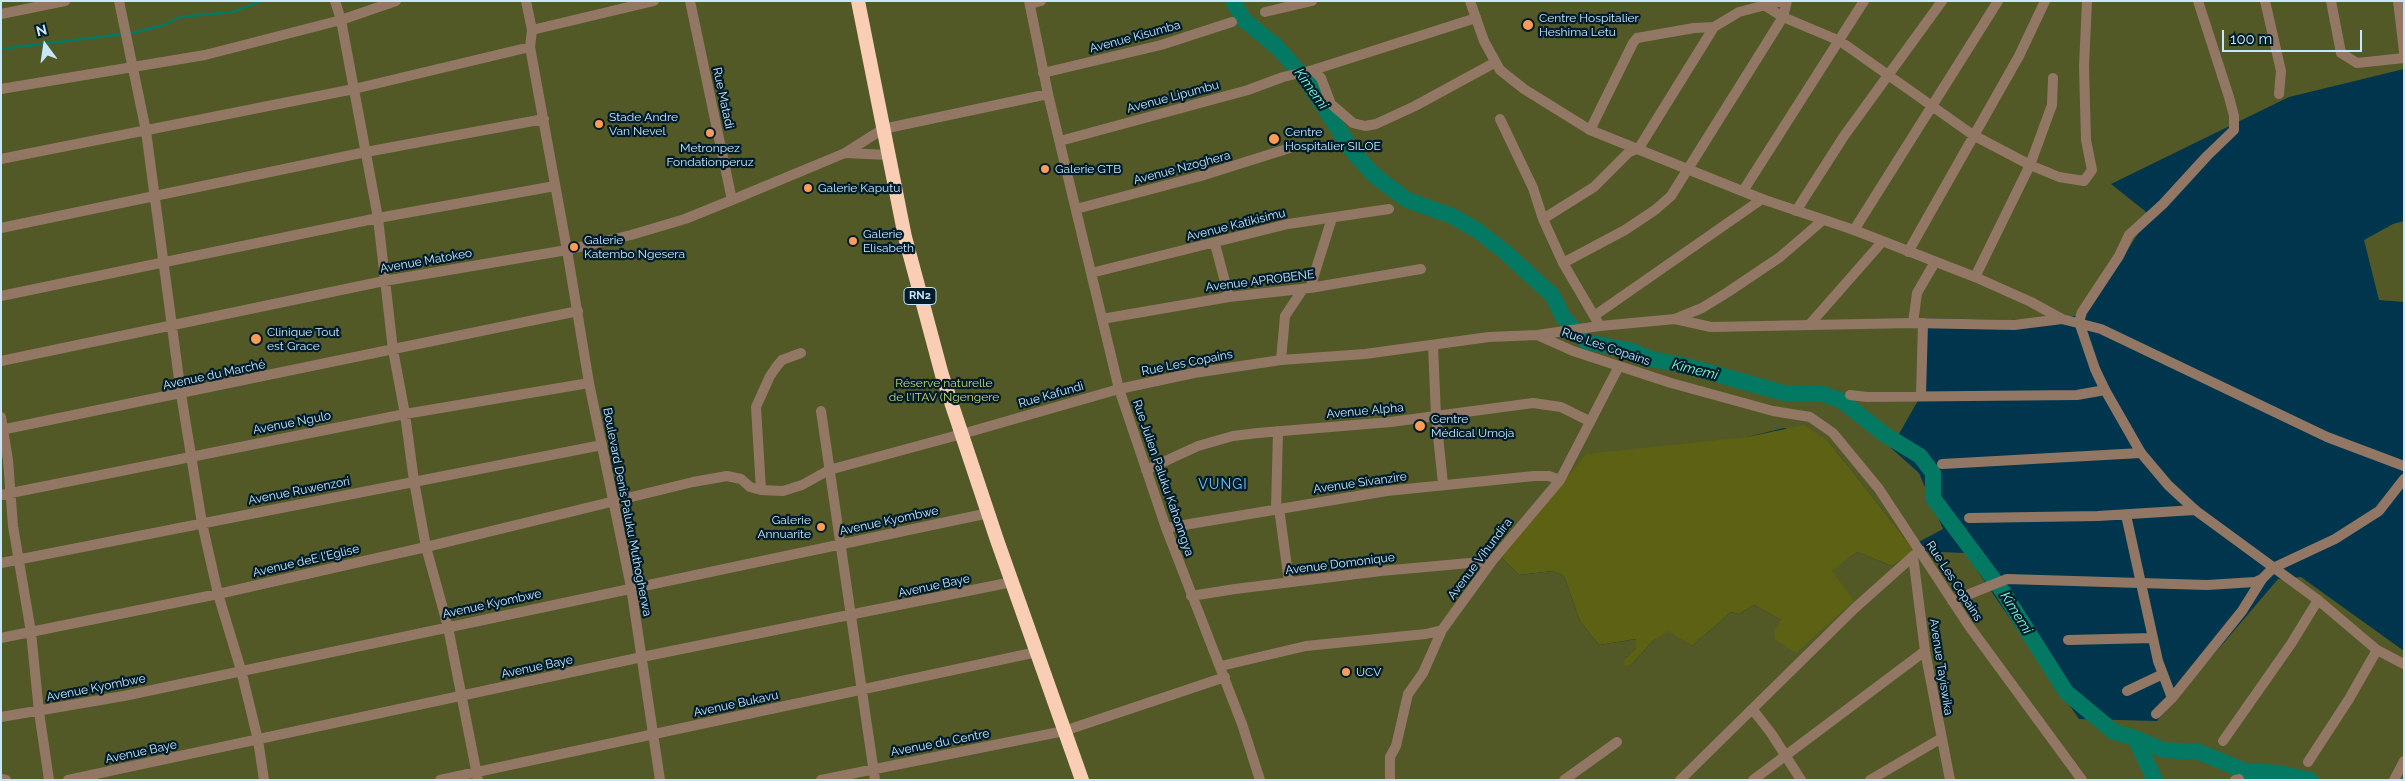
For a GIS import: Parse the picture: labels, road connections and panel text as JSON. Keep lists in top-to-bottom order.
{
  "streets": {
    "highway": ["RN2"],
    "street": [
      "Avenue Kisumba",
      "Avenue Lipumbu",
      "Rue Matadi",
      "Avenue Nzoghera",
      "Avenue Katikisimu",
      "Avenue Matokeo",
      "Avenue APROBENE",
      "Rue Les Copains",
      "Avenue du Marché",
      "Rue Kafundi",
      "Avenue Alpha",
      "Avenue Ngulo",
      "Rue Julien Paluku Kahonngya",
      "Avenue Sivanzire",
      "Avenue Ruwenzori",
      "Boulevard Denis Paluku Muthogherwa",
      "Avenue Kyombwe",
      "Avenue Vihundira",
      "Avenue deE l'Eglise",
      "Avenue Domonique",
      "Avenue Baye",
      "Avenue Tayiswika",
      "Avenue Bukavu",
      "Avenue du Centre"
    ]
  },
  "crossings": [
    ["Avenue Kisumba", "Rue Julien Paluku Kahonngya"],
    ["Avenue Lipumbu", "Rue Julien Paluku Kahonngya"],
    ["Rue Matadi", "Avenue Matokeo"],
    ["Avenue Nzoghera", "Rue Julien Paluku Kahonngya"],
    ["Avenue Katikisimu", "Rue Julien Paluku Kahonngya"],
    ["Avenue Matokeo", "RN2"],
    ["Avenue Matokeo", "Boulevard Denis Paluku Muthogherwa"],
    ["Avenue APROBENE", "Rue Julien Paluku Kahonngya"],
    ["RN2", "Rue Kafundi"],
    ["RN2", "Avenue Kyombwe"],
    ["RN2", "Avenue Baye"],
    ["RN2", "Avenue Bukavu"],
    ["RN2", "Avenue du Centre"],
    ["Rue Les Copains", "Rue Kafundi"],
    ["Rue Les Copains", "Rue Julien Paluku Kahonngya"],
    ["Rue Les Copains", "Avenue Vihundira"],
    ["Rue Les Copains", "Avenue Tayiswika"],
    ["Avenue du Marché", "Boulevard Denis Paluku Muthogherwa"],
    ["Rue Kafundi", "Rue Julien Paluku Kahonngya"],
    ["Rue Kafundi", "Avenue deE l'Eglise"],
    ["Avenue Alpha", "Rue Julien Paluku Kahonngya"],
    ["Avenue Alpha", "Avenue Vihundira"],
    ["Avenue Ngulo", "Boulevard Denis Paluku Muthogherwa"],
    ["Rue Julien Paluku Kahonngya", "Avenue Sivanzire"],
    ["Rue Julien Paluku Kahonngya", "Avenue Domonique"],
    ["Rue Julien Paluku Kahonngya", "Avenue du Centre"],
    ["Avenue Sivanzire", "Avenue Vihundira"],
    ["Avenue Ruwenzori", "Boulevard Denis Paluku Muthogherwa"],
    ["Boulevard Denis Paluku Muthogherwa", "Avenue Kyombwe"],
    ["Boulevard Denis Paluku Muthogherwa", "Avenue deE l'Eglise"],
    ["Boulevard Denis Paluku Muthogherwa", "Avenue Baye"],
    ["Boulevard Denis Paluku Muthogherwa", "Avenue Bukavu"],
    ["Avenue Vihundira", "Avenue Domonique"]
  ],
  "districts": ["VUNGI"],
  "water": ["Kimemi"],
  "parks": ["Réserve naturelle de l'ITAV (Ngengere"],
  "places": [
    "Centre Hospitalier Heshima Letu",
    "Stade Andre Van Nevel",
    "Metronpez Fondationperuz",
    "Centre Hospitalier SILOE",
    "Galerie GTB",
    "Galerie Kaputu",
    "Galerie Elisabeth",
    "Galerie Katembo Ngesera",
    "Clinique Tout est Grace",
    "Centre Médical Umoja",
    "Galerie Annuarite",
    "UCV"
  ],
  "scale_bar": "100 m",
  "north": "top"
}
